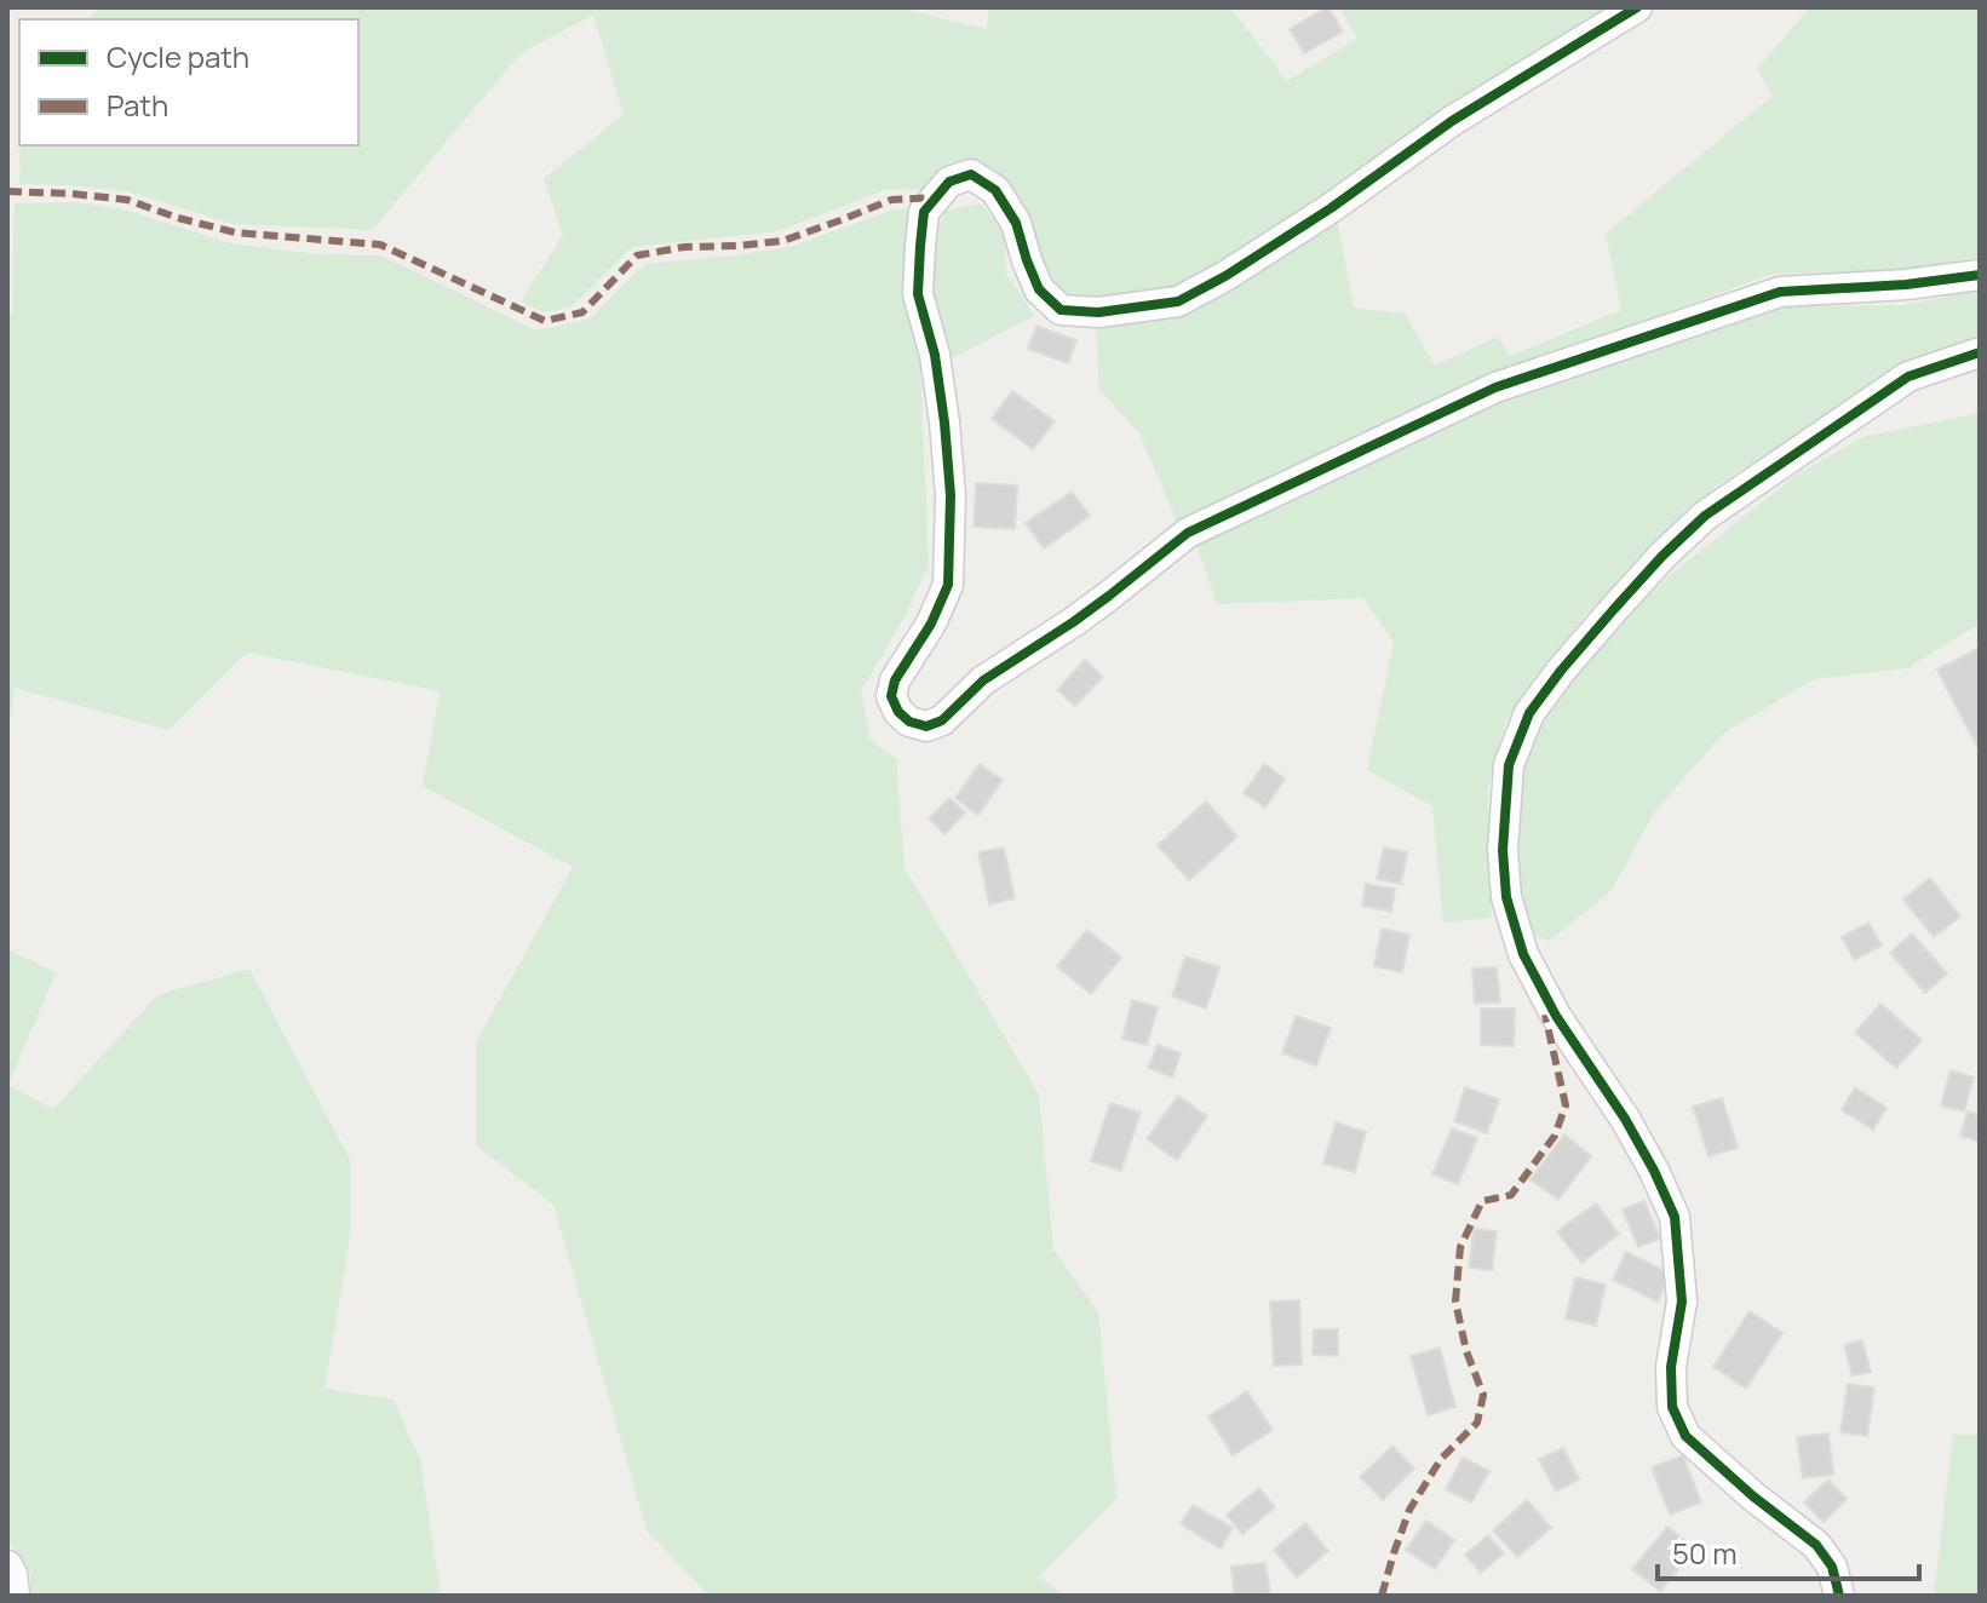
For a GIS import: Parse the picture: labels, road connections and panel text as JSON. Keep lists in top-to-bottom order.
{
  "legend": ["Cycle path", "Path"],
  "scale_bar": "50 m"
}
